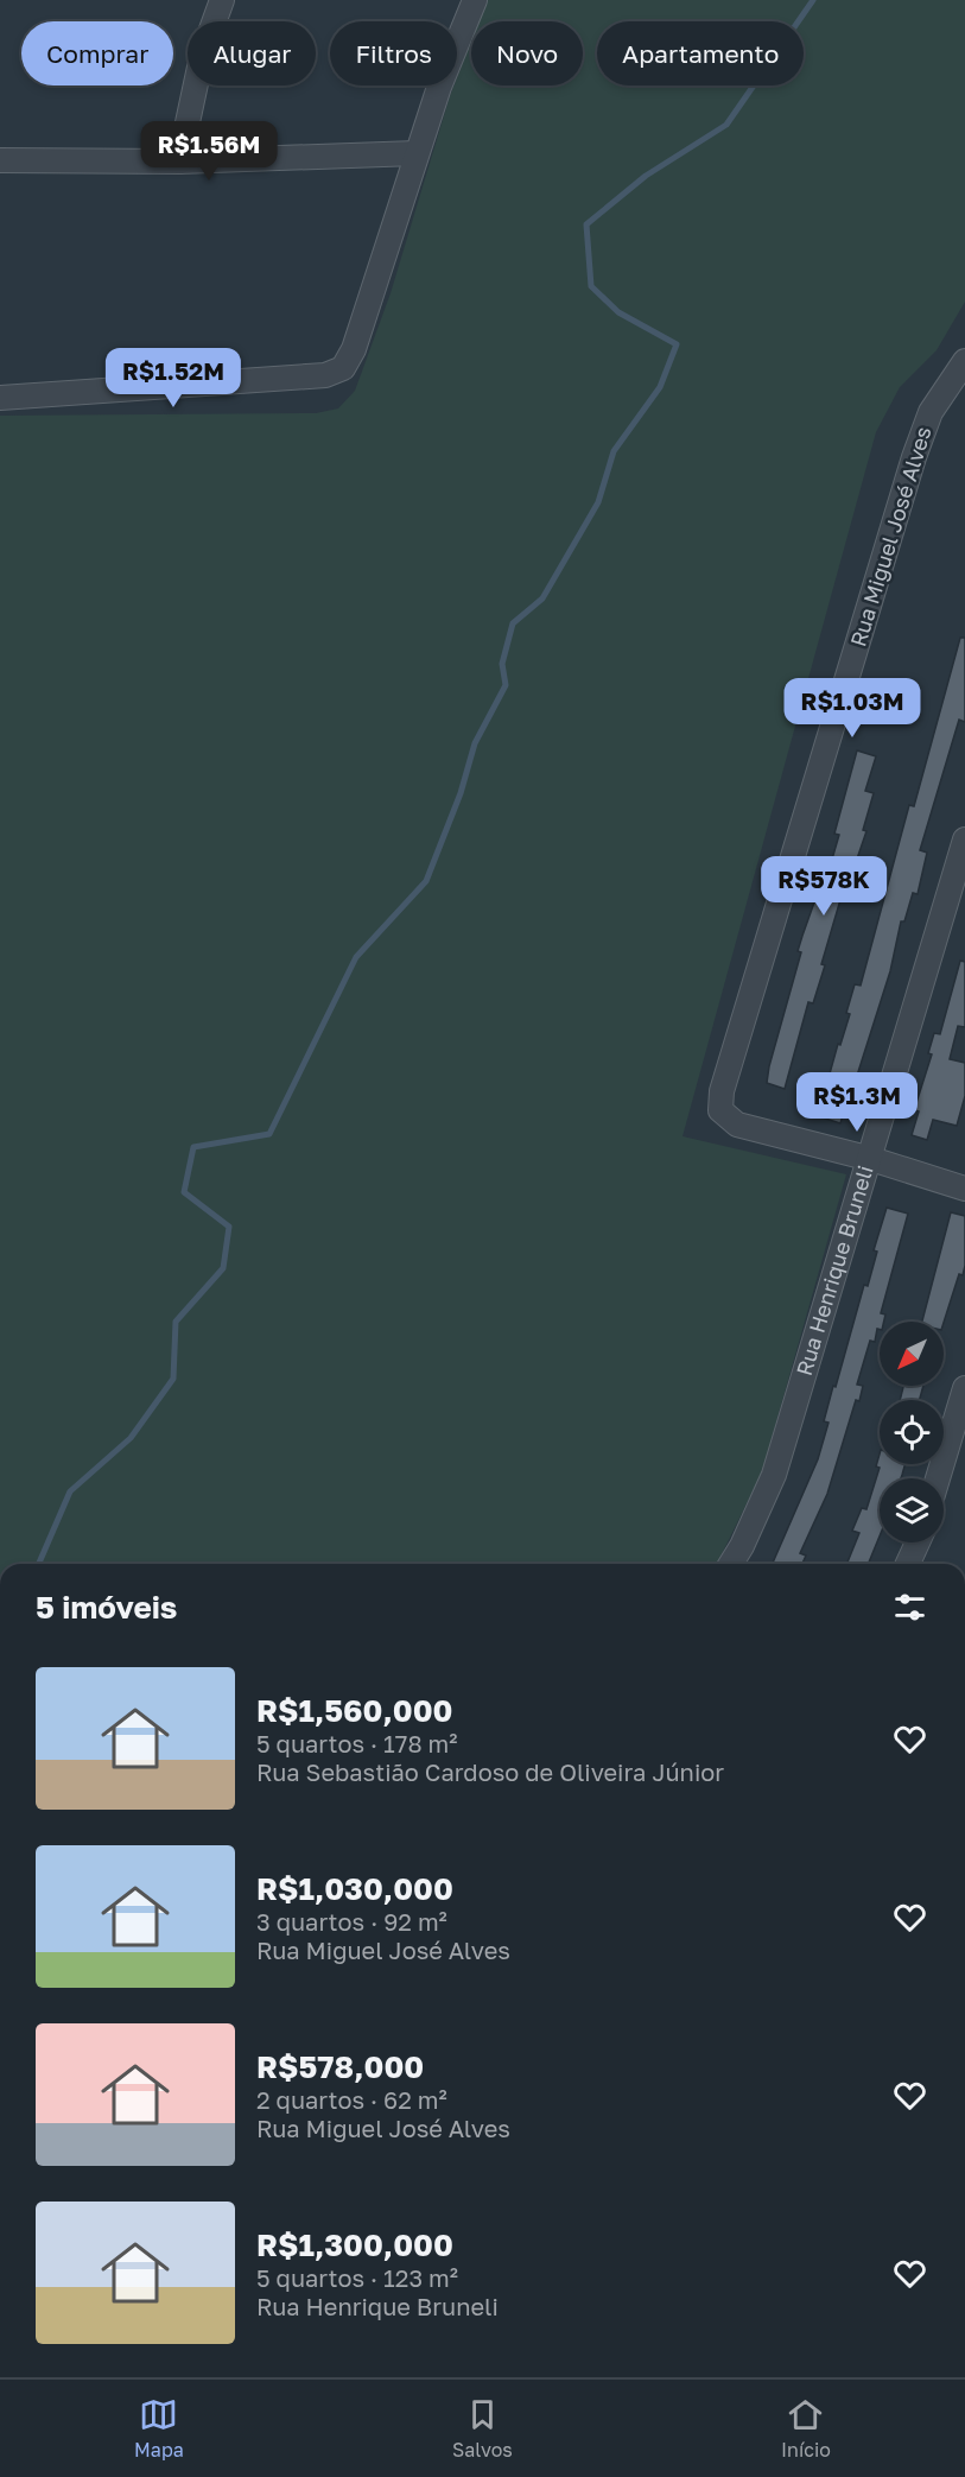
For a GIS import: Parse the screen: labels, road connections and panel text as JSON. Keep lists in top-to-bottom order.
{
  "streets": {
    "street": ["Rua Miguel José Alves", "Rua Henrique Bruneli"]
  },
  "crossings": [
    ["Rua Miguel José Alves", "Rua Henrique Bruneli"]
  ],
  "north": "bottom left",
  "page": {
    "chip": [
      "Comprar",
      "Alugar",
      "Filtros",
      "Novo",
      "Apartamento"
    ],
    "price": [
      "R$1.56M",
      "R$1.52M",
      "R$1.03M",
      "R$578K",
      "R$1.3M"
    ],
    "heading": "5 imóveis",
    "list": [
      {
        "name": "R$1,560,000",
        "note": "5 quartos · 178 m² · Rua Sebastião Cardoso de Oliveira Júnior"
      },
      {
        "name": "R$1,030,000",
        "note": "3 quartos · 92 m² · Rua Miguel José Alves"
      },
      {
        "name": "R$578,000",
        "note": "2 quartos · 62 m² · Rua Miguel José Alves"
      },
      {
        "name": "R$1,300,000",
        "note": "5 quartos · 123 m² · Rua Henrique Bruneli"
      }
    ],
    "tabs": ["Mapa", "Salvos", "Início"]
  }
}
